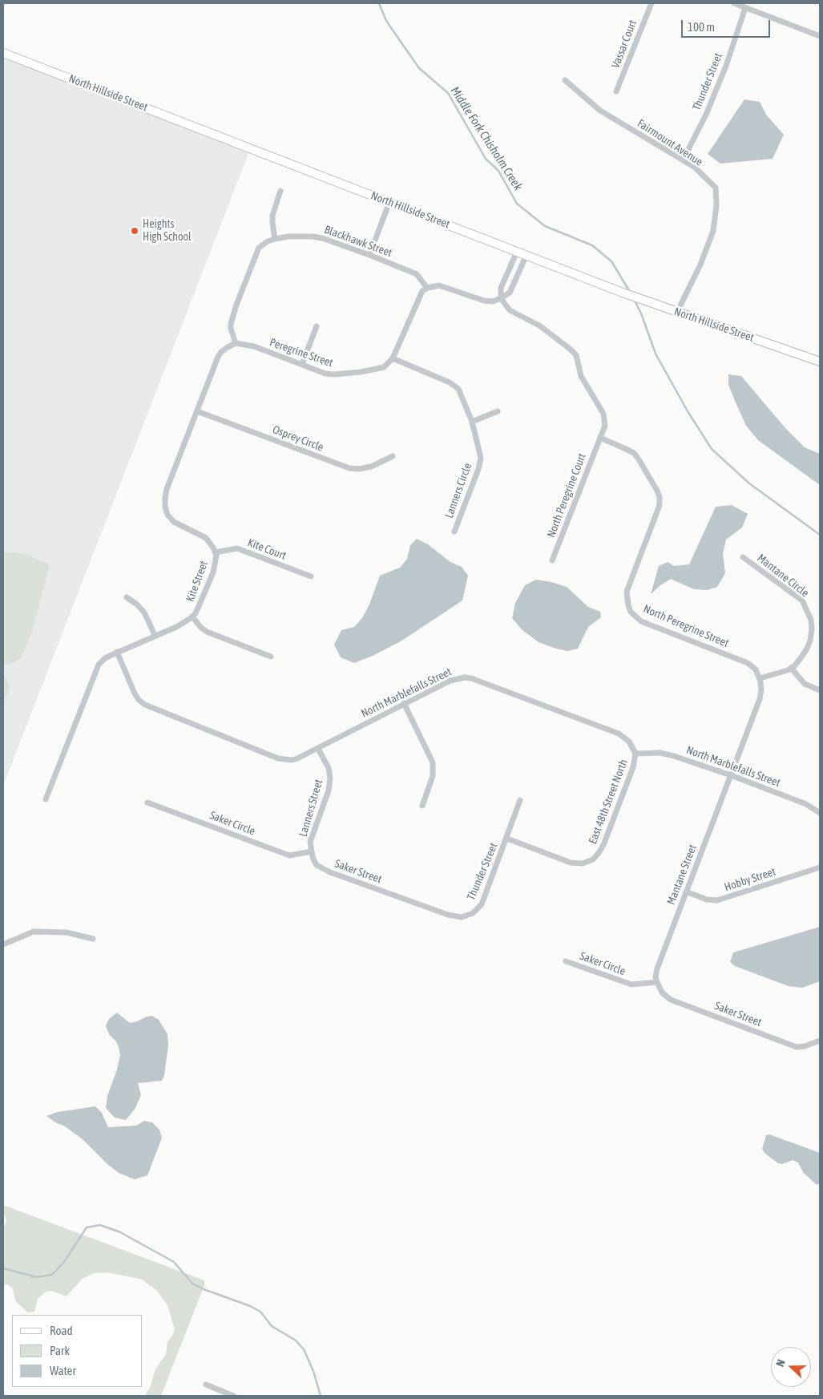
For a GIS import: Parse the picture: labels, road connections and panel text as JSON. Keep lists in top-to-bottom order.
{
  "streets": {
    "main road": ["North Hillside Street"],
    "street": [
      "Vassar Court",
      "Thunder Street",
      "Fairmount Avenue",
      "Blackhawk Street",
      "Peregrine Street",
      "Osprey Circle",
      "Lanners Circle",
      "North Peregrine Court",
      "Kite Court",
      "Mantane Circle",
      "Kite Street",
      "North Peregrine Street",
      "North Marblefalls Street",
      "East 48th Street North",
      "Lanners Street",
      "Saker Circle",
      "Saker Street",
      "Mantane Street",
      "Hobby Street"
    ]
  },
  "crossings": [
    ["Thunder Street", "Fairmount Avenue"],
    ["Thunder Street", "East 48th Street North"],
    ["Thunder Street", "Saker Street"],
    ["North Hillside Street", "Fairmount Avenue"],
    ["Blackhawk Street", "Peregrine Street"],
    ["Blackhawk Street", "Kite Street"],
    ["Peregrine Street", "Lanners Circle"],
    ["Peregrine Street", "Kite Street"],
    ["Osprey Circle", "Kite Street"],
    ["North Peregrine Court", "North Peregrine Street"],
    ["Kite Court", "Kite Street"],
    ["Mantane Circle", "North Peregrine Street"],
    ["Mantane Circle", "Mantane Street"],
    ["Kite Street", "North Marblefalls Street"],
    ["North Peregrine Street", "Mantane Street"],
    ["North Marblefalls Street", "East 48th Street North"],
    ["North Marblefalls Street", "Lanners Street"],
    ["North Marblefalls Street", "Mantane Street"],
    ["Lanners Street", "Saker Circle"],
    ["Lanners Street", "Saker Street"],
    ["Saker Circle", "Saker Street"],
    ["Saker Circle", "Mantane Street"],
    ["Saker Street", "Mantane Street"],
    ["Mantane Street", "Hobby Street"]
  ],
  "water": ["Middle Fork Chisholm Creek"],
  "places": ["Heights High School"],
  "legend": ["Road", "Park", "Water"],
  "scale_bar": "100 m",
  "north": "left"
}
